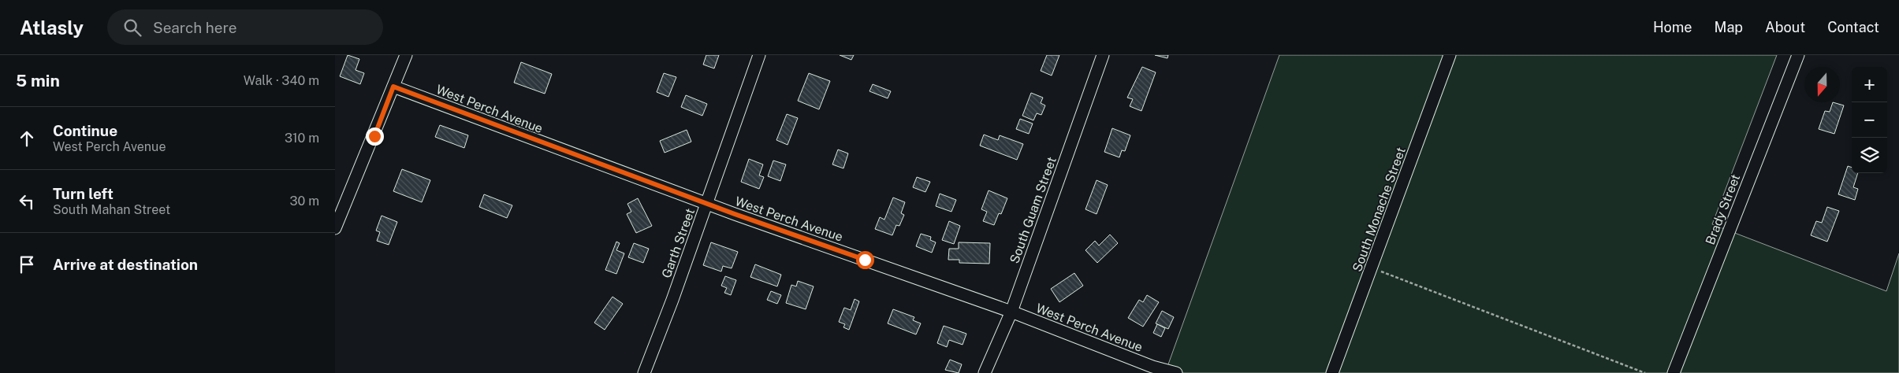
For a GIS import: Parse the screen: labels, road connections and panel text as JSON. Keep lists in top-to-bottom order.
{
  "streets": {
    "street": [
      "West Perch Avenue",
      "South Monache Street",
      "Brady Street",
      "South Guam Street",
      "Garth Street"
    ]
  },
  "crossings": [
    ["West Perch Avenue", "South Guam Street"],
    ["West Perch Avenue", "Garth Street"]
  ],
  "north": "bottom",
  "page": {
    "header": "Atlasly",
    "search": "Search here",
    "nav": [
      "Home",
      "Map",
      "About",
      "Contact"
    ],
    "heading": ["5 min", "Walk · 340 m"],
    "map_buttons": ["+", "−"],
    "list": [
      ["Continue", "West Perch Avenue", "310 m"],
      ["Turn left", "South Mahan Street", "30 m"],
      "Arrive at destination"
    ]
  }
}
